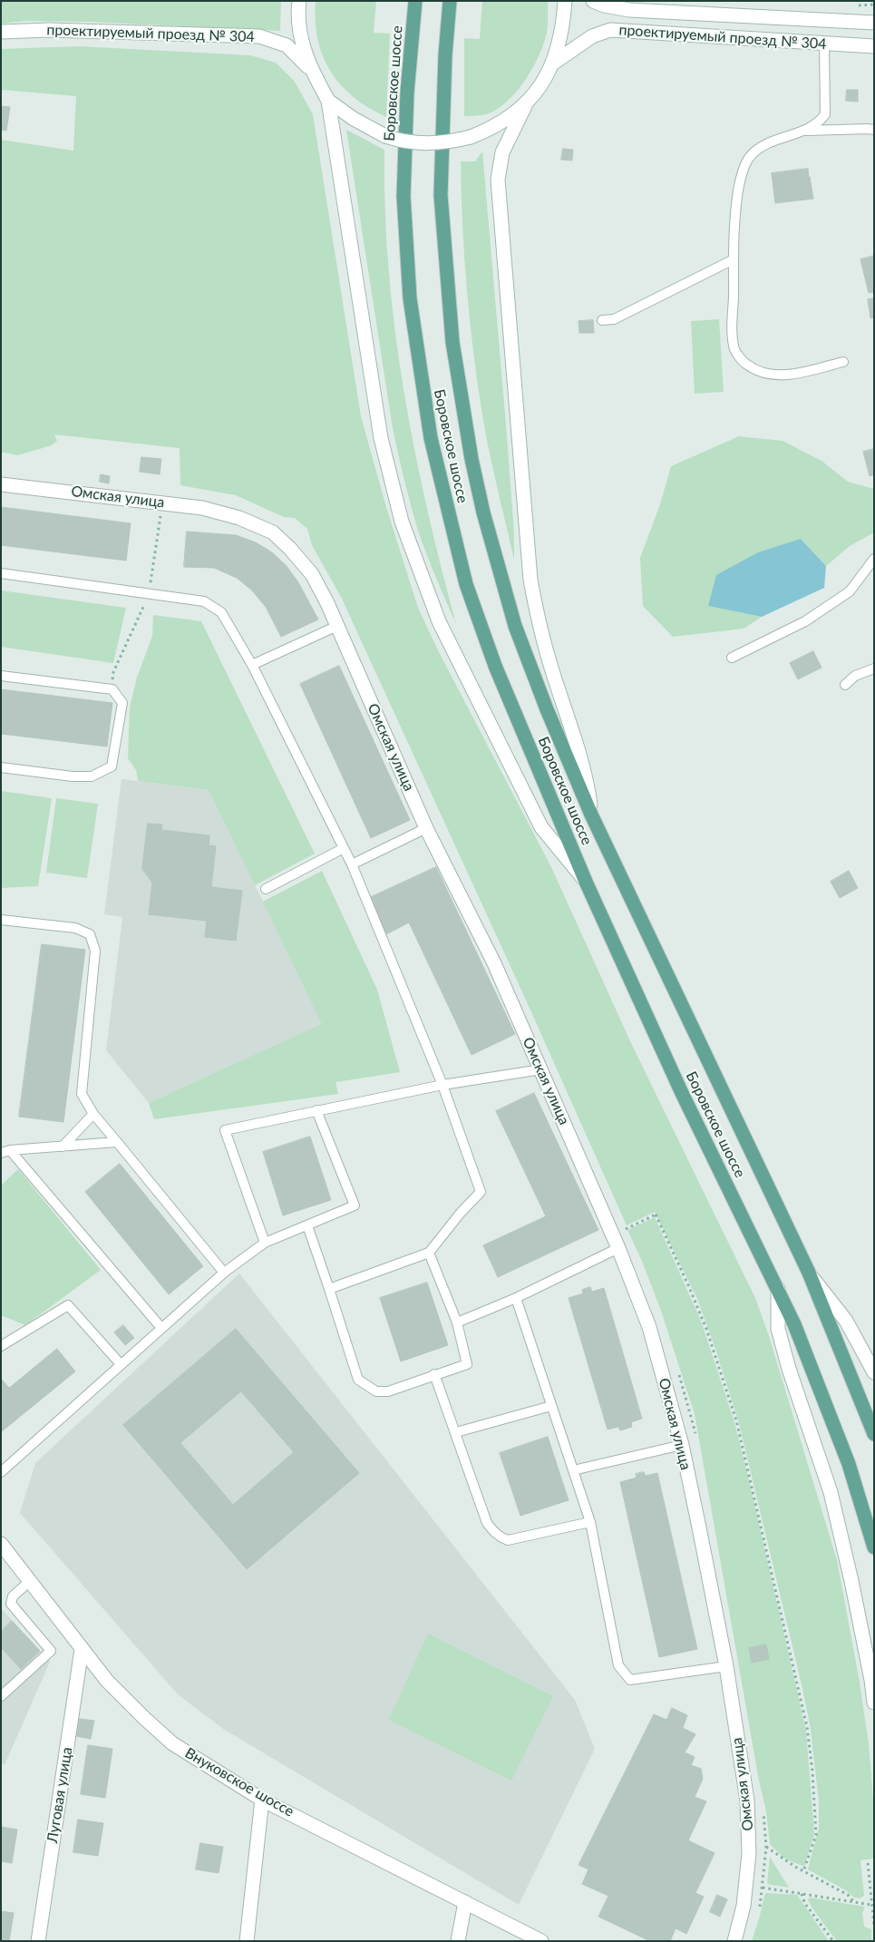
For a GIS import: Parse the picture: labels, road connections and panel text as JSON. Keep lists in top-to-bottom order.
{
  "streets": {
    "main road": ["Боровское шоссе"],
    "street": [
      "проектируемый проезд № 304",
      "Омская улица",
      "Внуковское шоссе",
      "Луговая улица"
    ]
  },
  "crossings": [
    ["Внуковское шоссе", "Луговая улица"]
  ]
}
